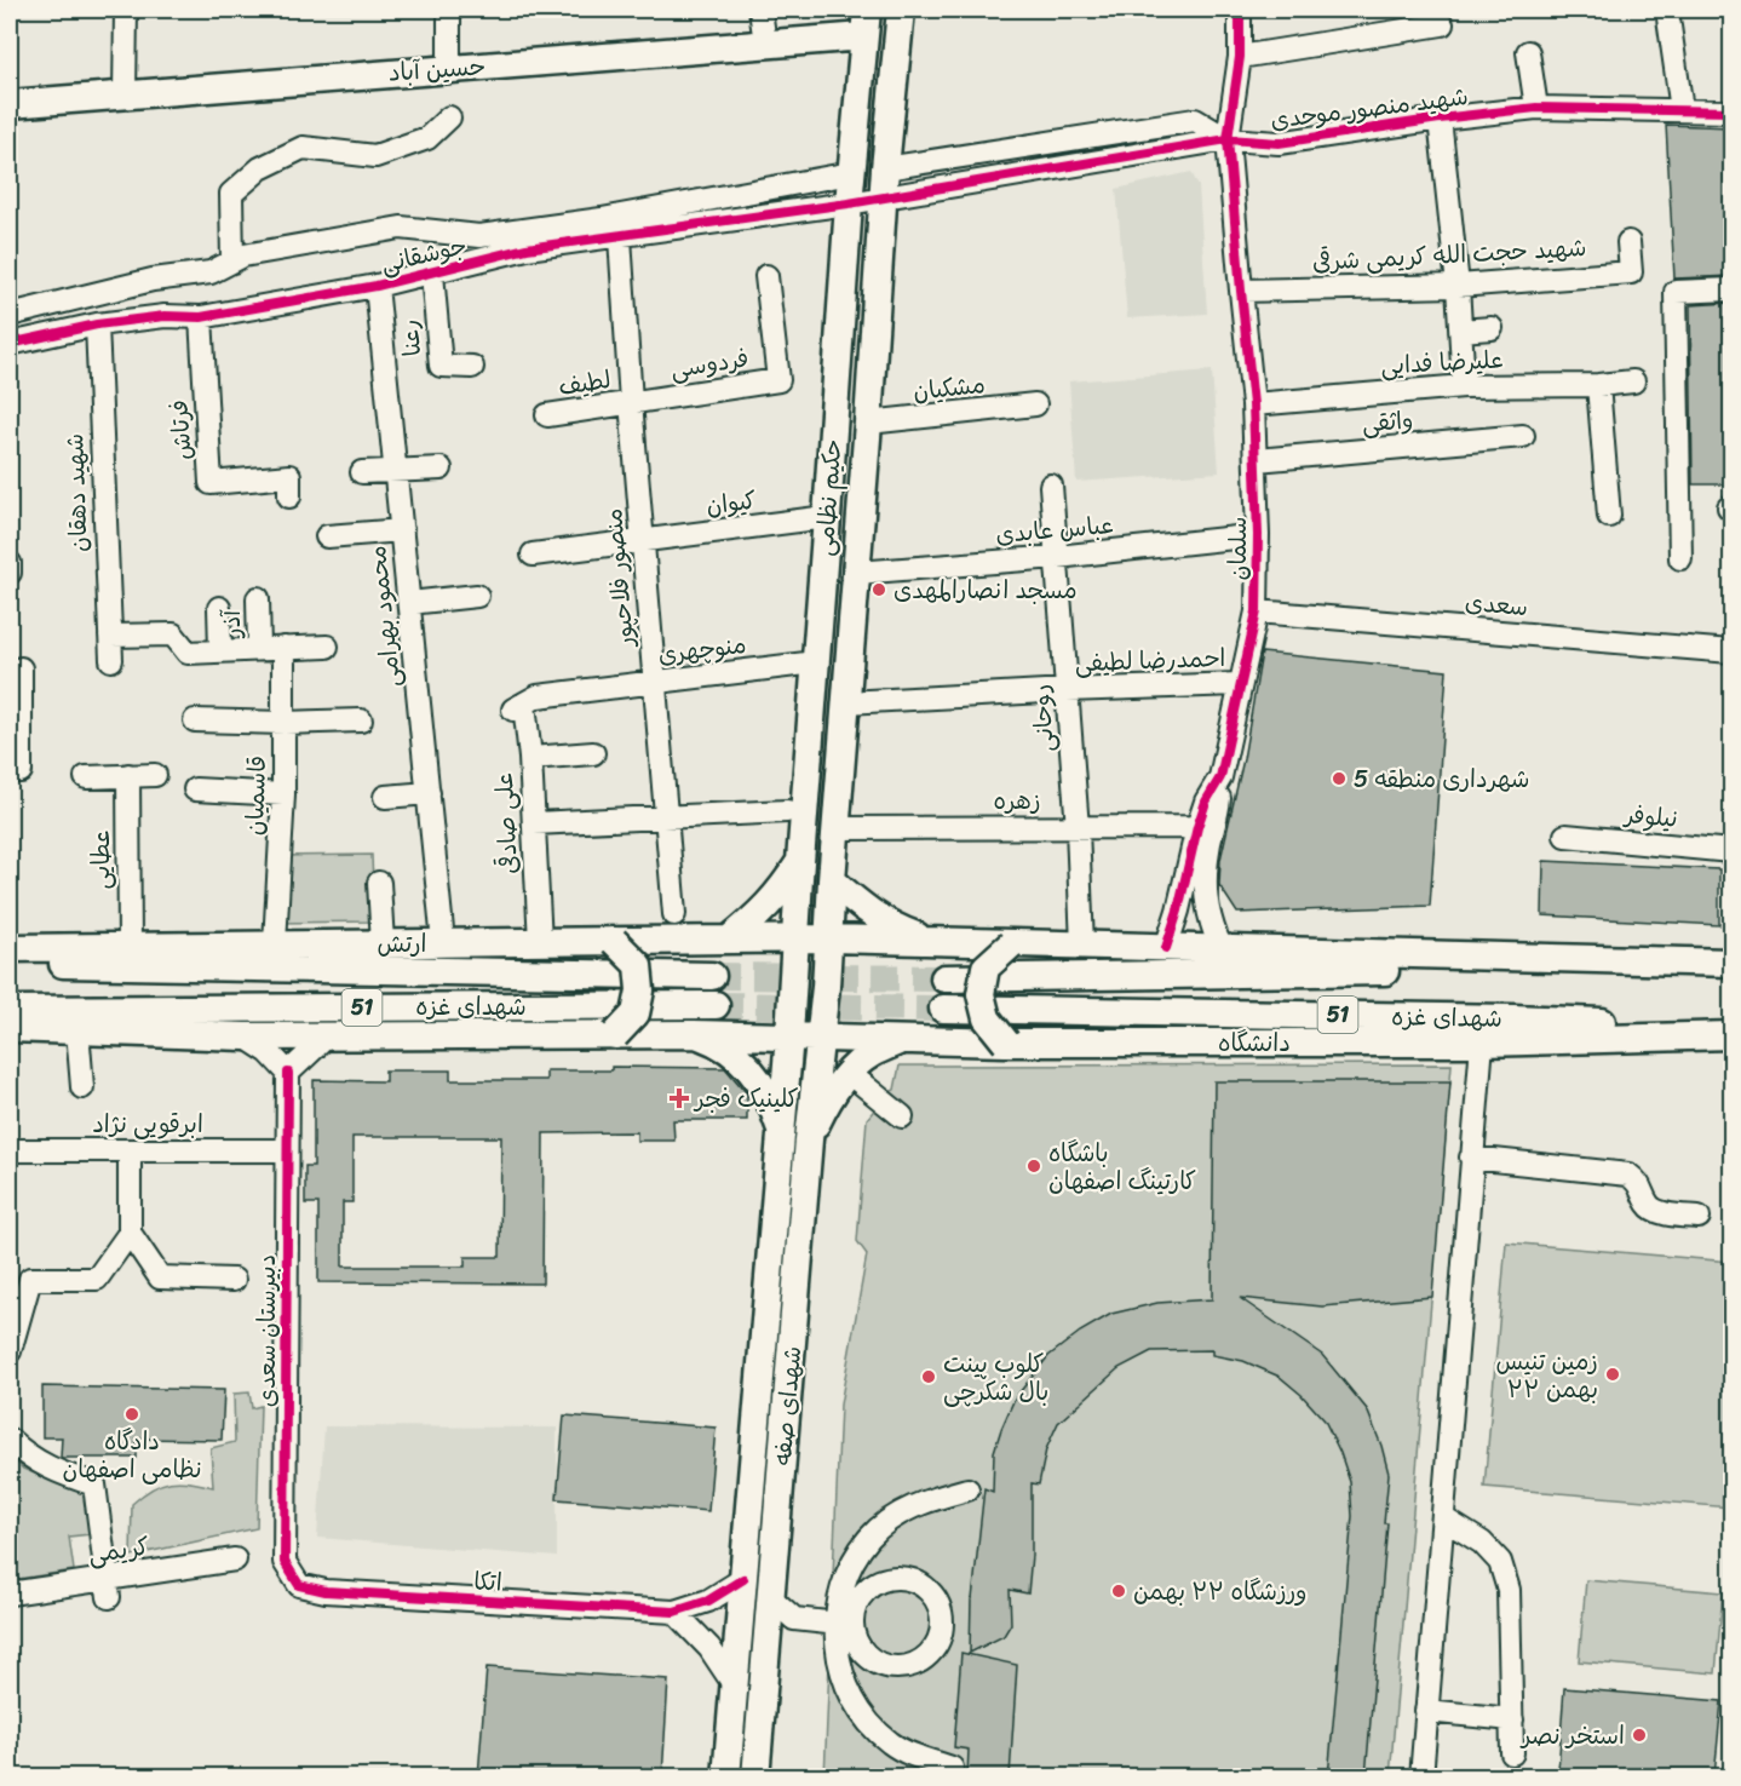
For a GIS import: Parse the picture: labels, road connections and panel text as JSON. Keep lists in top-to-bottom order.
{
  "streets": {
    "main road": [
      "حسین آباد",
      "حکیم نظامی",
      "ارتش",
      "شهدای غزه",
      "51",
      "دانشگاه",
      "شهدای صفه"
    ],
    "street": [
      "شهید منصور موحدی",
      "جوشقانی",
      "شهید حجت الله کریمی شرقی",
      "رعنا",
      "علیرضا فدایی",
      "فردوسی",
      "لطیف",
      "مشکیان",
      "واثقی",
      "فرتاش",
      "شهید دهقان",
      "کیوان",
      "عباس عابدی",
      "سلمان",
      "منصور فلاحپور",
      "سعدی",
      "محمود بهرامی",
      "آذر",
      "منوچهری",
      "احمدرضا لطیفی",
      "روحانی",
      "قاسمیان",
      "زهره",
      "نیلوفر",
      "علی صادقی",
      "عطایی",
      "ابرقویی نژاد",
      "دبیرستان سعدی",
      "کریمی",
      "اتکا"
    ]
  },
  "crossings": [
    ["حسین آباد", "حکیم نظامی"],
    ["شهید منصور موحدی", "جوشقانی"],
    ["شهید منصور موحدی", "حکیم نظامی"],
    ["شهید منصور موحدی", "سلمان"],
    ["جوشقانی", "رعنا"],
    ["جوشقانی", "فرتاش"],
    ["جوشقانی", "شهید دهقان"],
    ["جوشقانی", "حکیم نظامی"],
    ["جوشقانی", "منصور فلاحپور"],
    ["جوشقانی", "محمود بهرامی"],
    ["شهید حجت الله کریمی شرقی", "سلمان"],
    ["علیرضا فدایی", "سلمان"],
    ["فردوسی", "لطیف"],
    ["فردوسی", "منصور فلاحپور"],
    ["لطیف", "منصور فلاحپور"],
    ["مشکیان", "حکیم نظامی"],
    ["واثقی", "سلمان"],
    ["حکیم نظامی", "کیوان"],
    ["حکیم نظامی", "عباس عابدی"],
    ["حکیم نظامی", "منوچهری"],
    ["حکیم نظامی", "احمدرضا لطیفی"],
    ["حکیم نظامی", "زهره"],
    ["حکیم نظامی", "ارتش"],
    ["حکیم نظامی", "دانشگاه"],
    ["حکیم نظامی", "شهدای صفه"],
    ["کیوان", "منصور فلاحپور"],
    ["عباس عابدی", "سلمان"],
    ["عباس عابدی", "روحانی"],
    ["سلمان", "سعدی"],
    ["سلمان", "احمدرضا لطیفی"],
    ["سلمان", "زهره"],
    ["منصور فلاحپور", "منوچهری"],
    ["محمود بهرامی", "ارتش"],
    ["منوچهری", "علی صادقی"],
    ["احمدرضا لطیفی", "روحانی"],
    ["روحانی", "زهره"],
    ["قاسمیان", "ارتش"],
    ["علی صادقی", "ارتش"],
    ["عطایی", "ارتش"],
    ["دانشگاه", "شهدای صفه"],
    ["ابرقویی نژاد", "دبیرستان سعدی"],
    ["دبیرستان سعدی", "اتکا"]
  ],
  "places": {
    "other": [
      "مسجد انصارالمهدی",
      "شهرداری منطقه 5",
      "باشگاه کارتینگ اصفهان",
      "زمین تنیس ۲۲ بهمن",
      "کلوب پینت بال شکرچی",
      "دادگاه نظامی اصفهان",
      "ورزشگاه ۲۲ بهمن",
      "استخر نصر"
    ],
    "health": ["کلینیک فجر"]
  }
}
